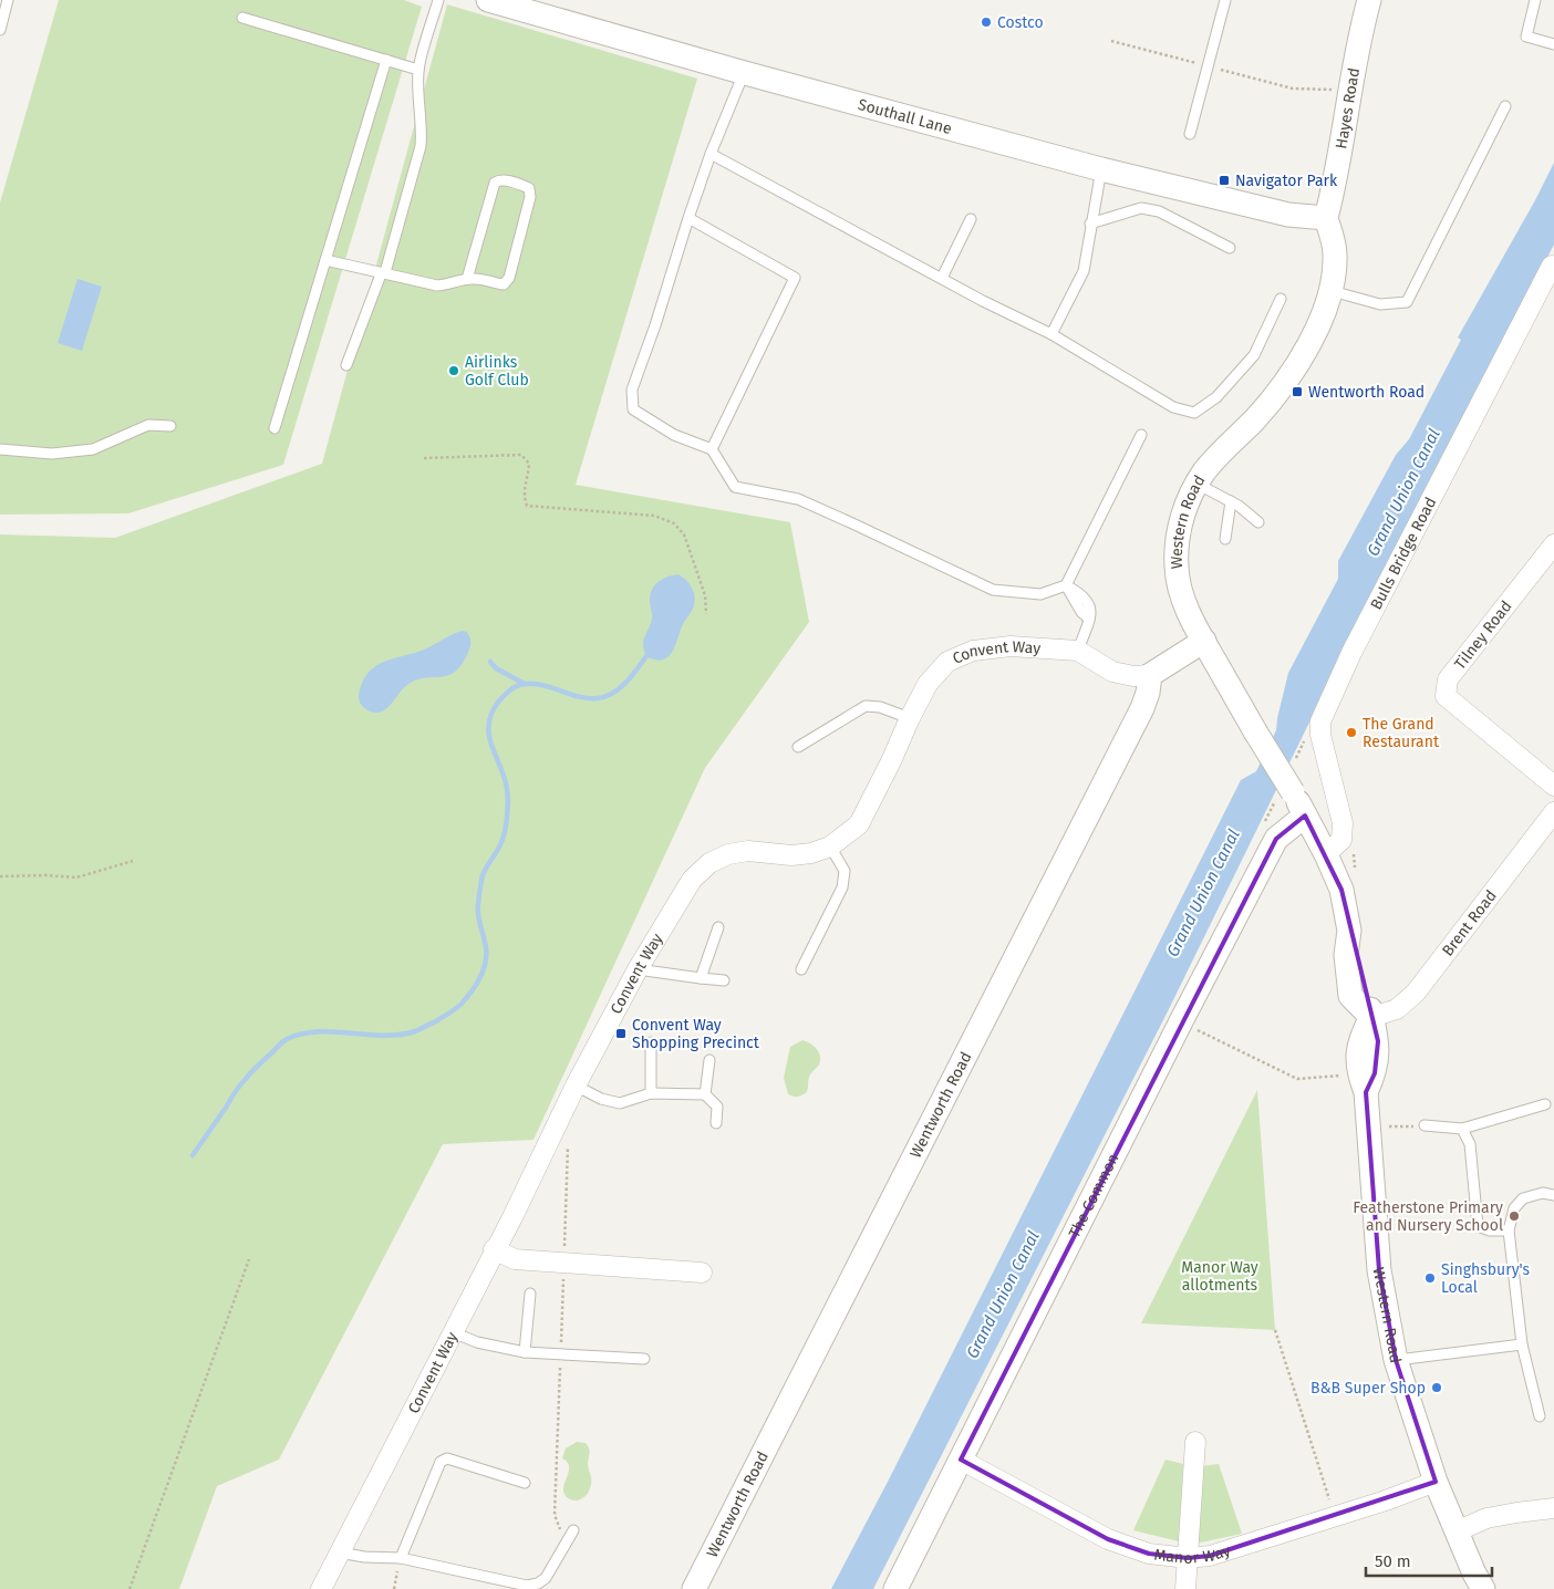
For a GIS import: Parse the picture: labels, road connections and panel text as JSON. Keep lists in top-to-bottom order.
{
  "streets": {
    "street": [
      "Hayes Road",
      "Southall Lane",
      "Western Road",
      "Bulls Bridge Road",
      "Tilney Road",
      "Convent Way",
      "Brent Road",
      "Wentworth Road",
      "The Common",
      "Manor Way"
    ]
  },
  "crossings": [
    ["Hayes Road", "Southall Lane"],
    ["Hayes Road", "Western Road"],
    ["Southall Lane", "Western Road"],
    ["Western Road", "Bulls Bridge Road"],
    ["Western Road", "Brent Road"],
    ["Western Road", "The Common"],
    ["Western Road", "Manor Way"],
    ["Convent Way", "Wentworth Road"],
    ["The Common", "Manor Way"]
  ],
  "water": ["Grand Union Canal"],
  "parks": ["Manor Way allotments"],
  "places": {
    "other": [
      "Costco",
      "Airlinks Golf Club",
      "The Grand Restaurant",
      "Featherstone Primary and Nursery School",
      "Singhsbury's Local",
      "B&B Super Shop"
    ],
    "transit": ["Navigator Park", "Wentworth Road", "Convent Way Shopping Precinct"]
  },
  "scale_bar": "50 m"
}
